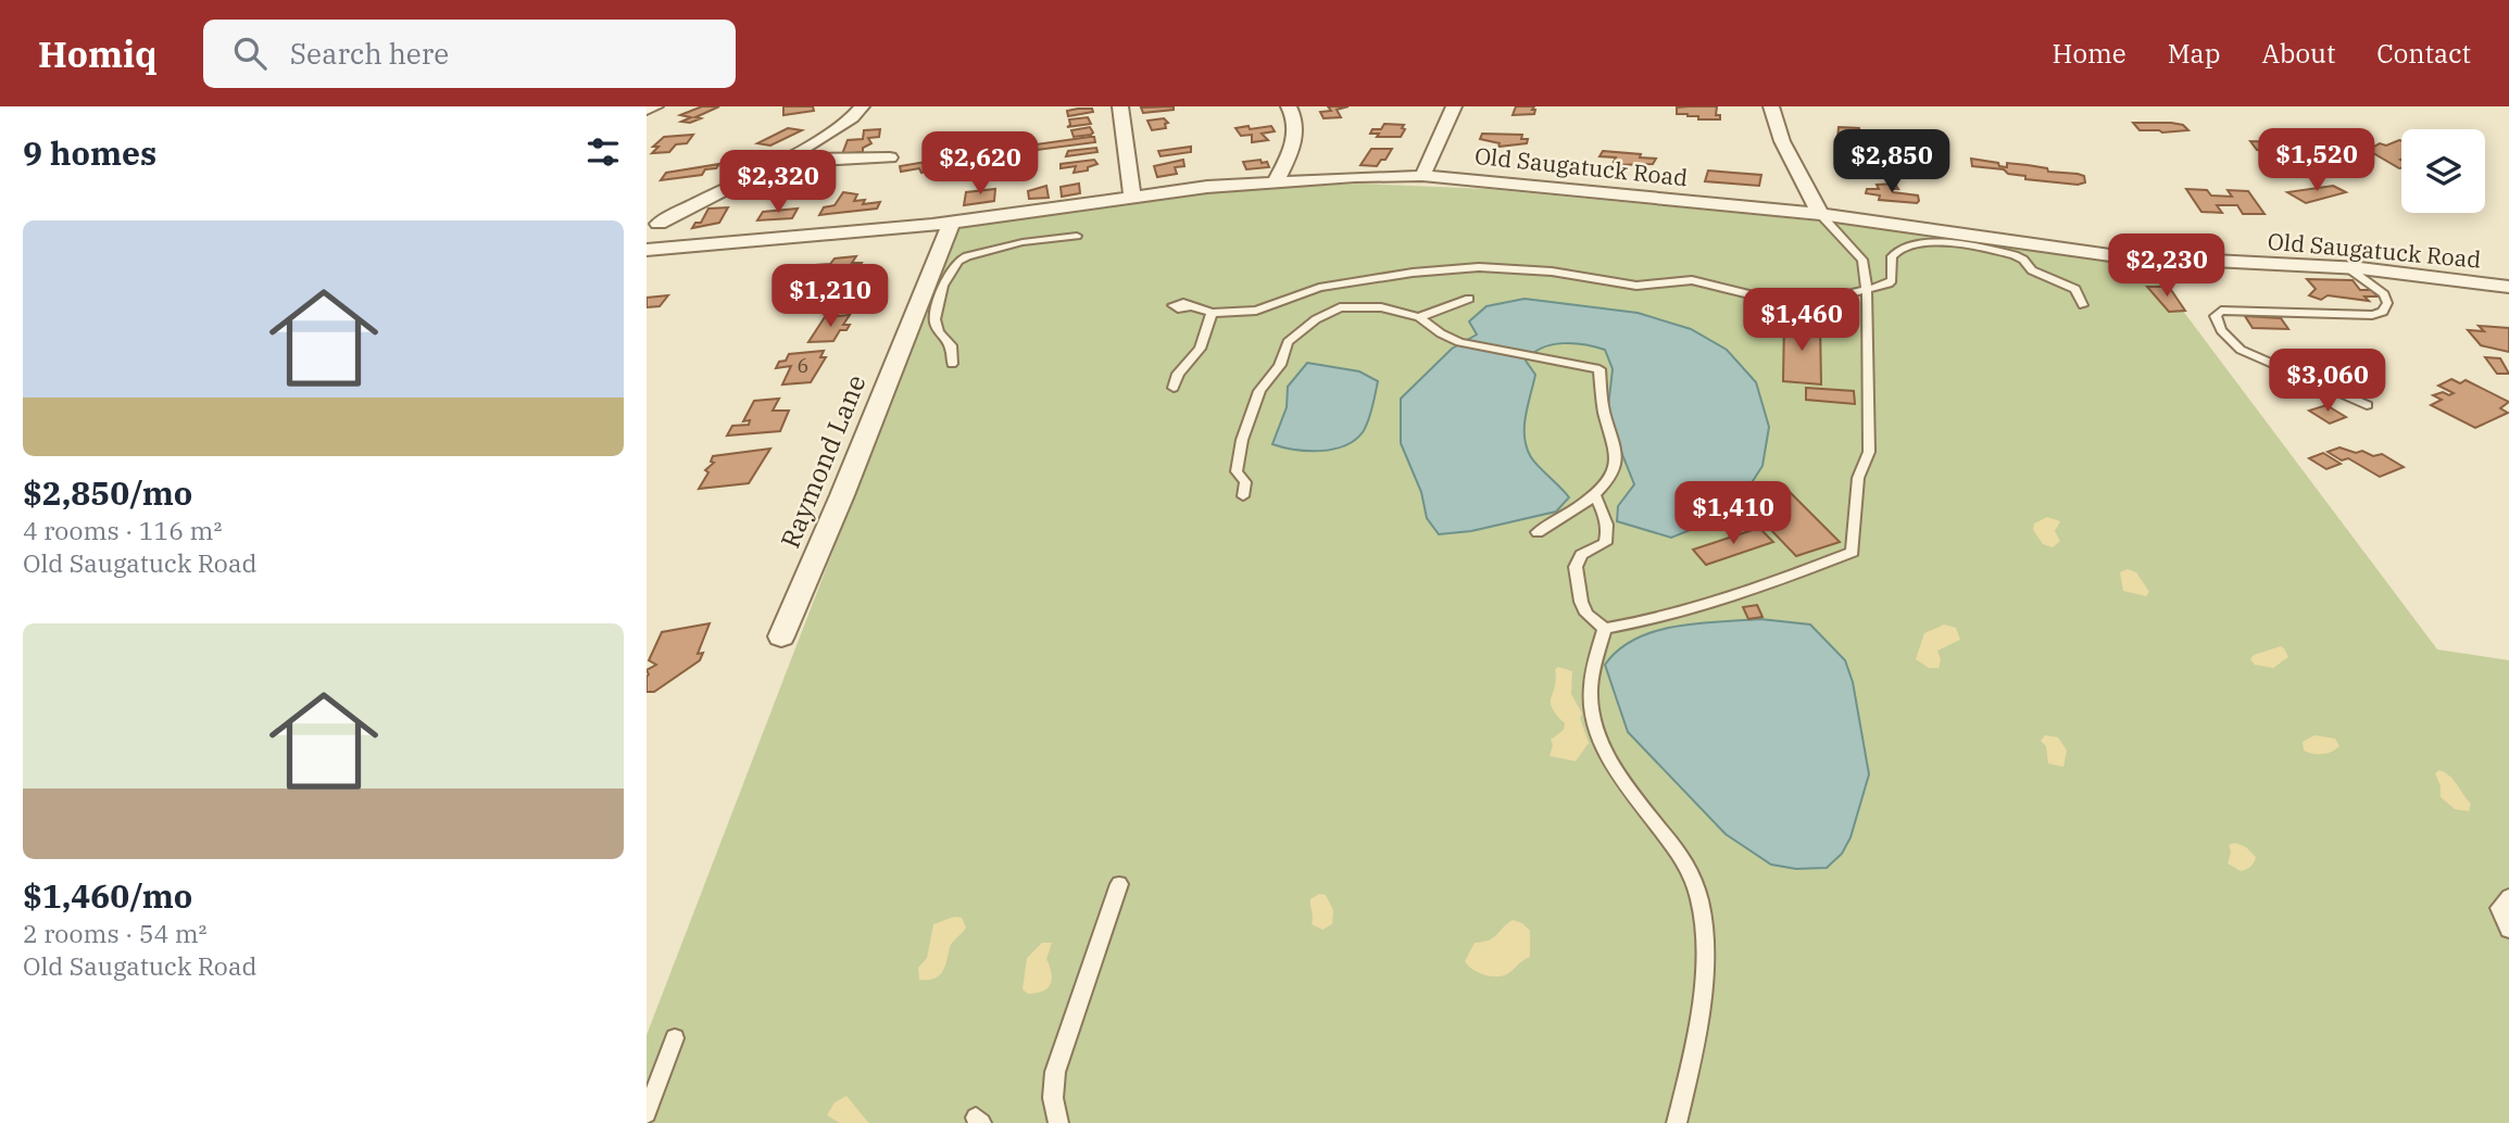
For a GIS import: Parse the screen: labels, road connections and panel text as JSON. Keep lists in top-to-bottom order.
{
  "streets": {
    "street": ["Old Saugatuck Road", "Raymond Lane"]
  },
  "crossings": [
    ["Old Saugatuck Road", "Raymond Lane"]
  ],
  "house_numbers": ["6"],
  "page": {
    "header": "Homiq",
    "search": "Search here",
    "nav": [
      "Home",
      "Map",
      "About",
      "Contact"
    ],
    "heading": "9 homes",
    "price": [
      "$1,520",
      "$2,850",
      "$2,620",
      "$2,320",
      "$2,230",
      "$1,210",
      "$1,460",
      "$3,060",
      "$1,410"
    ],
    "list": [
      {
        "name": "$2,850/mo",
        "note": "4 rooms · 116 m² · Old Saugatuck Road"
      },
      {
        "name": "$1,460/mo",
        "note": "2 rooms · 54 m² · Old Saugatuck Road"
      }
    ]
  }
}
